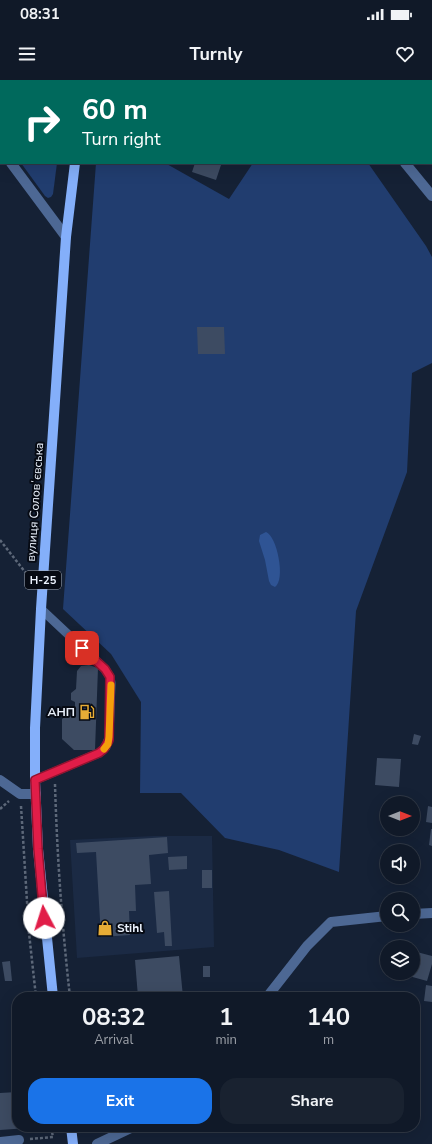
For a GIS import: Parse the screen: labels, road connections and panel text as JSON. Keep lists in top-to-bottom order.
{
  "streets": {
    "main road": ["вулиця Соловʼєвська", "Н-25"]
  },
  "places": {
    "fuel station": ["АНП"],
    "shop": ["Stihl"]
  },
  "north": "right",
  "page": {
    "status": "08:31",
    "header": "Turnly",
    "turn": ["60 m", "Turn right"],
    "eta": [
      "08:32",
      "Arrival",
      "1",
      "min",
      "140",
      "m"
    ],
    "buttons": ["Exit", "Share"]
  }
}
